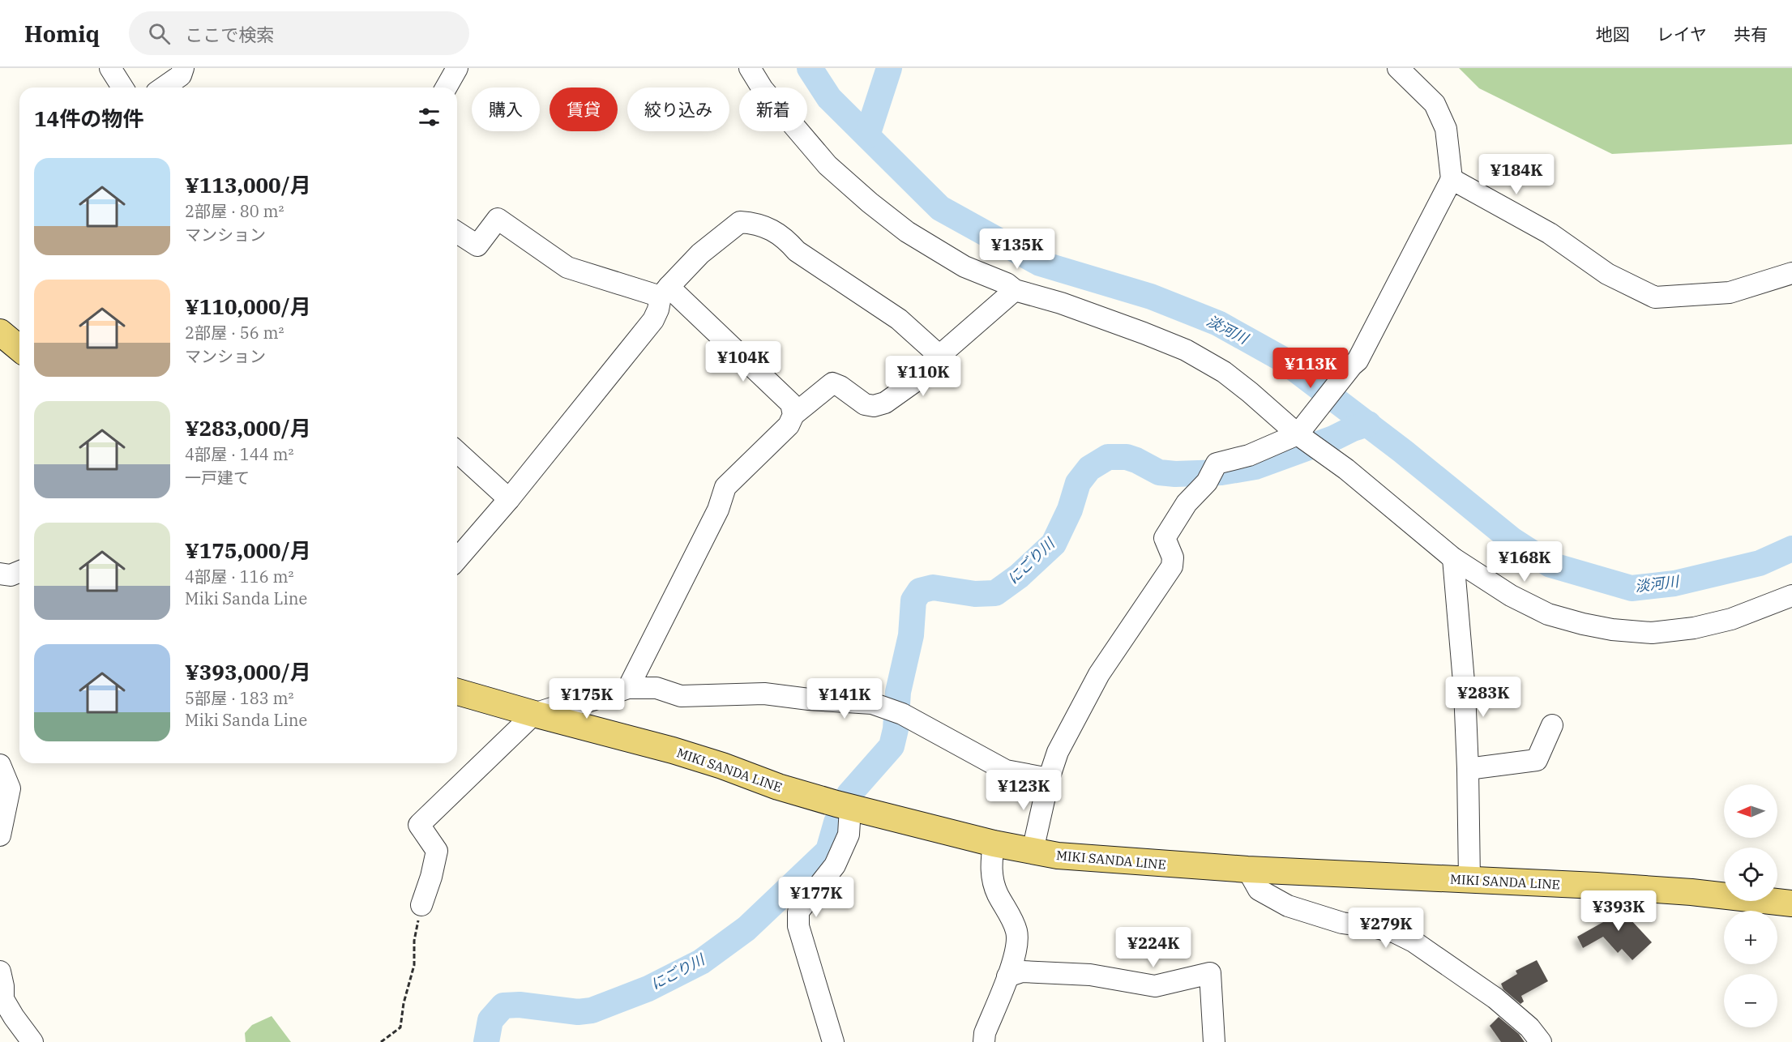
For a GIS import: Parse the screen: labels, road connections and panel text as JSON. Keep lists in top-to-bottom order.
{
  "streets": {
    "main road": ["MIKI SANDA LINE"]
  },
  "water": ["淡河川", "にごり川"],
  "north": "left",
  "page": {
    "header": "Homiq",
    "search": "ここで検索",
    "nav": ["地図", "レイヤ", "共有"],
    "chip": [
      "購入",
      "賃貸",
      "絞り込み",
      "新着"
    ],
    "heading": "14件の物件",
    "list": [
      {
        "name": "¥113,000/月",
        "note": "2部屋 · 80 m² · マンション"
      },
      {
        "name": "¥110,000/月",
        "note": "2部屋 · 56 m² · マンション"
      },
      {
        "name": "¥283,000/月",
        "note": "4部屋 · 144 m² · 一戸建て"
      },
      {
        "name": "¥175,000/月",
        "note": "4部屋 · 116 m² · Miki Sanda Line"
      },
      {
        "name": "¥393,000/月",
        "note": "5部屋 · 183 m² · Miki Sanda Line"
      }
    ],
    "price": [
      "¥184K",
      "¥135K",
      "¥104K",
      "¥113K",
      "¥110K",
      "¥168K",
      "¥283K",
      "¥175K",
      "¥141K",
      "¥123K",
      "¥177K",
      "¥393K",
      "¥279K",
      "¥224K"
    ],
    "map_buttons": ["+", "−"]
  }
}
